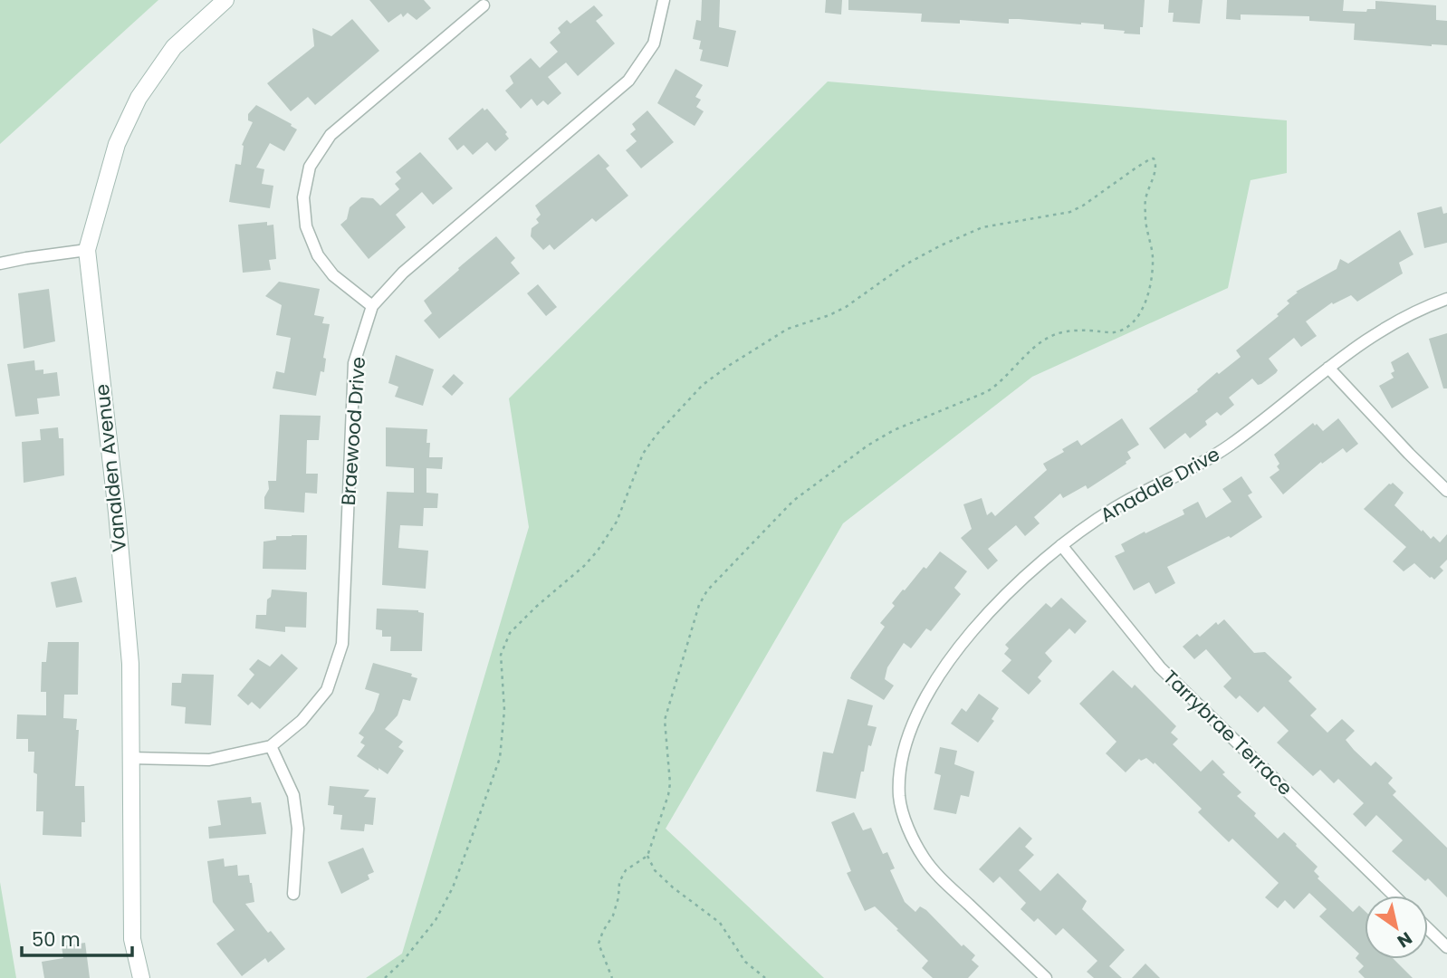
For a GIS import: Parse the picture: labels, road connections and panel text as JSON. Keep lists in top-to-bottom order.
{
  "streets": {
    "main road": ["Vanalden Avenue"],
    "street": ["Braewood Drive", "Anadale Drive", "Tarrybrae Terrace"]
  },
  "crossings": [
    ["Braewood Drive", "Vanalden Avenue"],
    ["Anadale Drive", "Tarrybrae Terrace"]
  ],
  "scale_bar": "50 m",
  "north": "bottom right"
}
